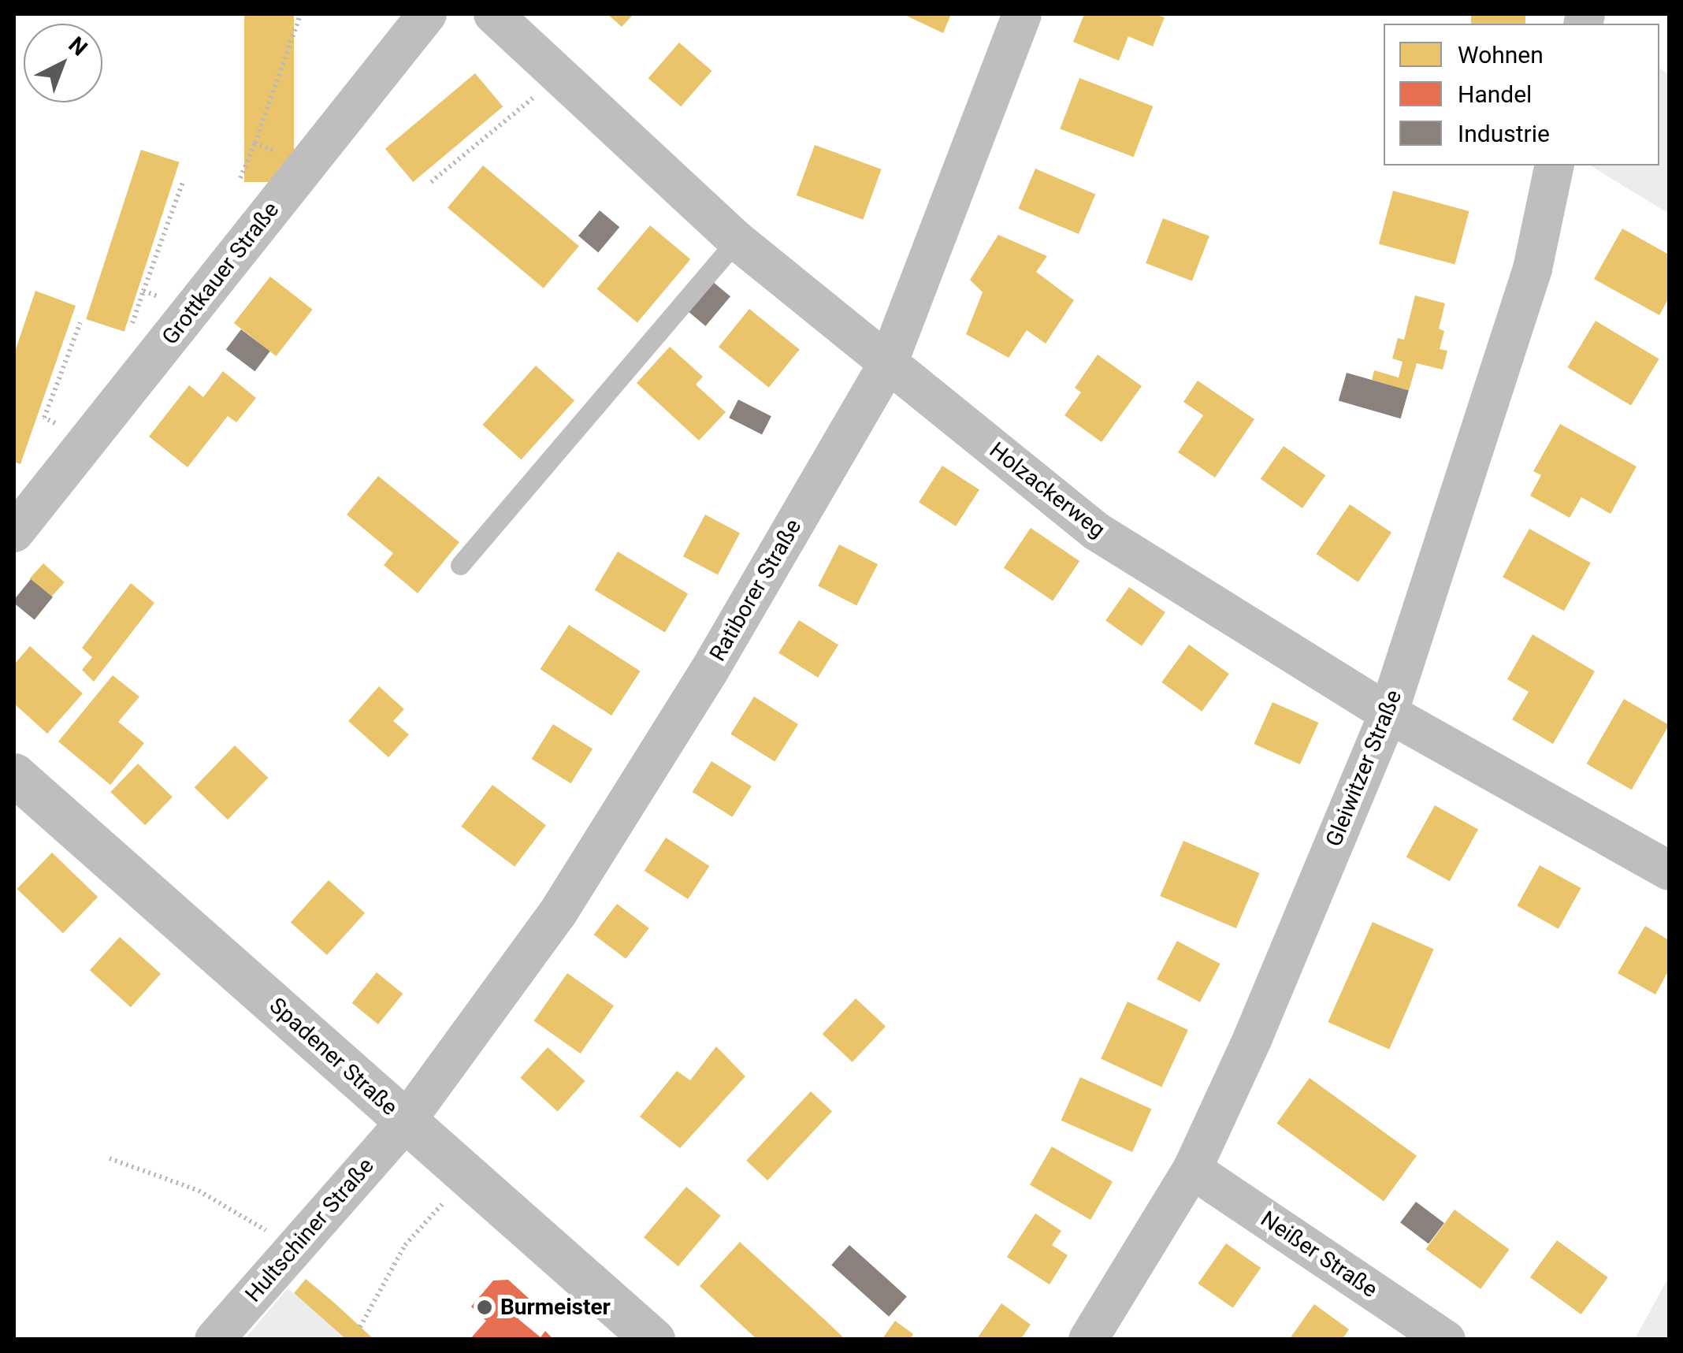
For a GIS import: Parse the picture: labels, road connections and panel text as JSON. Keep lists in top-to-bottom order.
{
  "streets": {
    "street": [
      "Grottkauer Straße",
      "Holzackerweg",
      "Ratiborer Straße",
      "Gleiwitzer Straße",
      "Spadener Straße",
      "Hultschiner Straße",
      "Neißer Straße"
    ]
  },
  "crossings": [
    ["Holzackerweg", "Ratiborer Straße"],
    ["Holzackerweg", "Gleiwitzer Straße"],
    ["Ratiborer Straße", "Spadener Straße"],
    ["Ratiborer Straße", "Hultschiner Straße"],
    ["Gleiwitzer Straße", "Neißer Straße"],
    ["Spadener Straße", "Hultschiner Straße"]
  ],
  "places": ["Burmeister"],
  "legend": ["Wohnen", "Handel", "Industrie"],
  "north": "top right"
}
